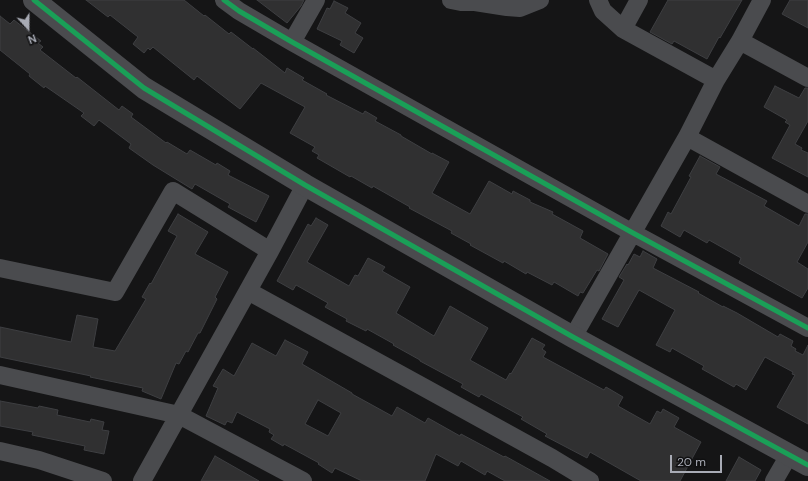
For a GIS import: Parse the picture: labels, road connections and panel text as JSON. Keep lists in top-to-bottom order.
{
  "scale_bar": "20 m",
  "north": "bottom"
}
